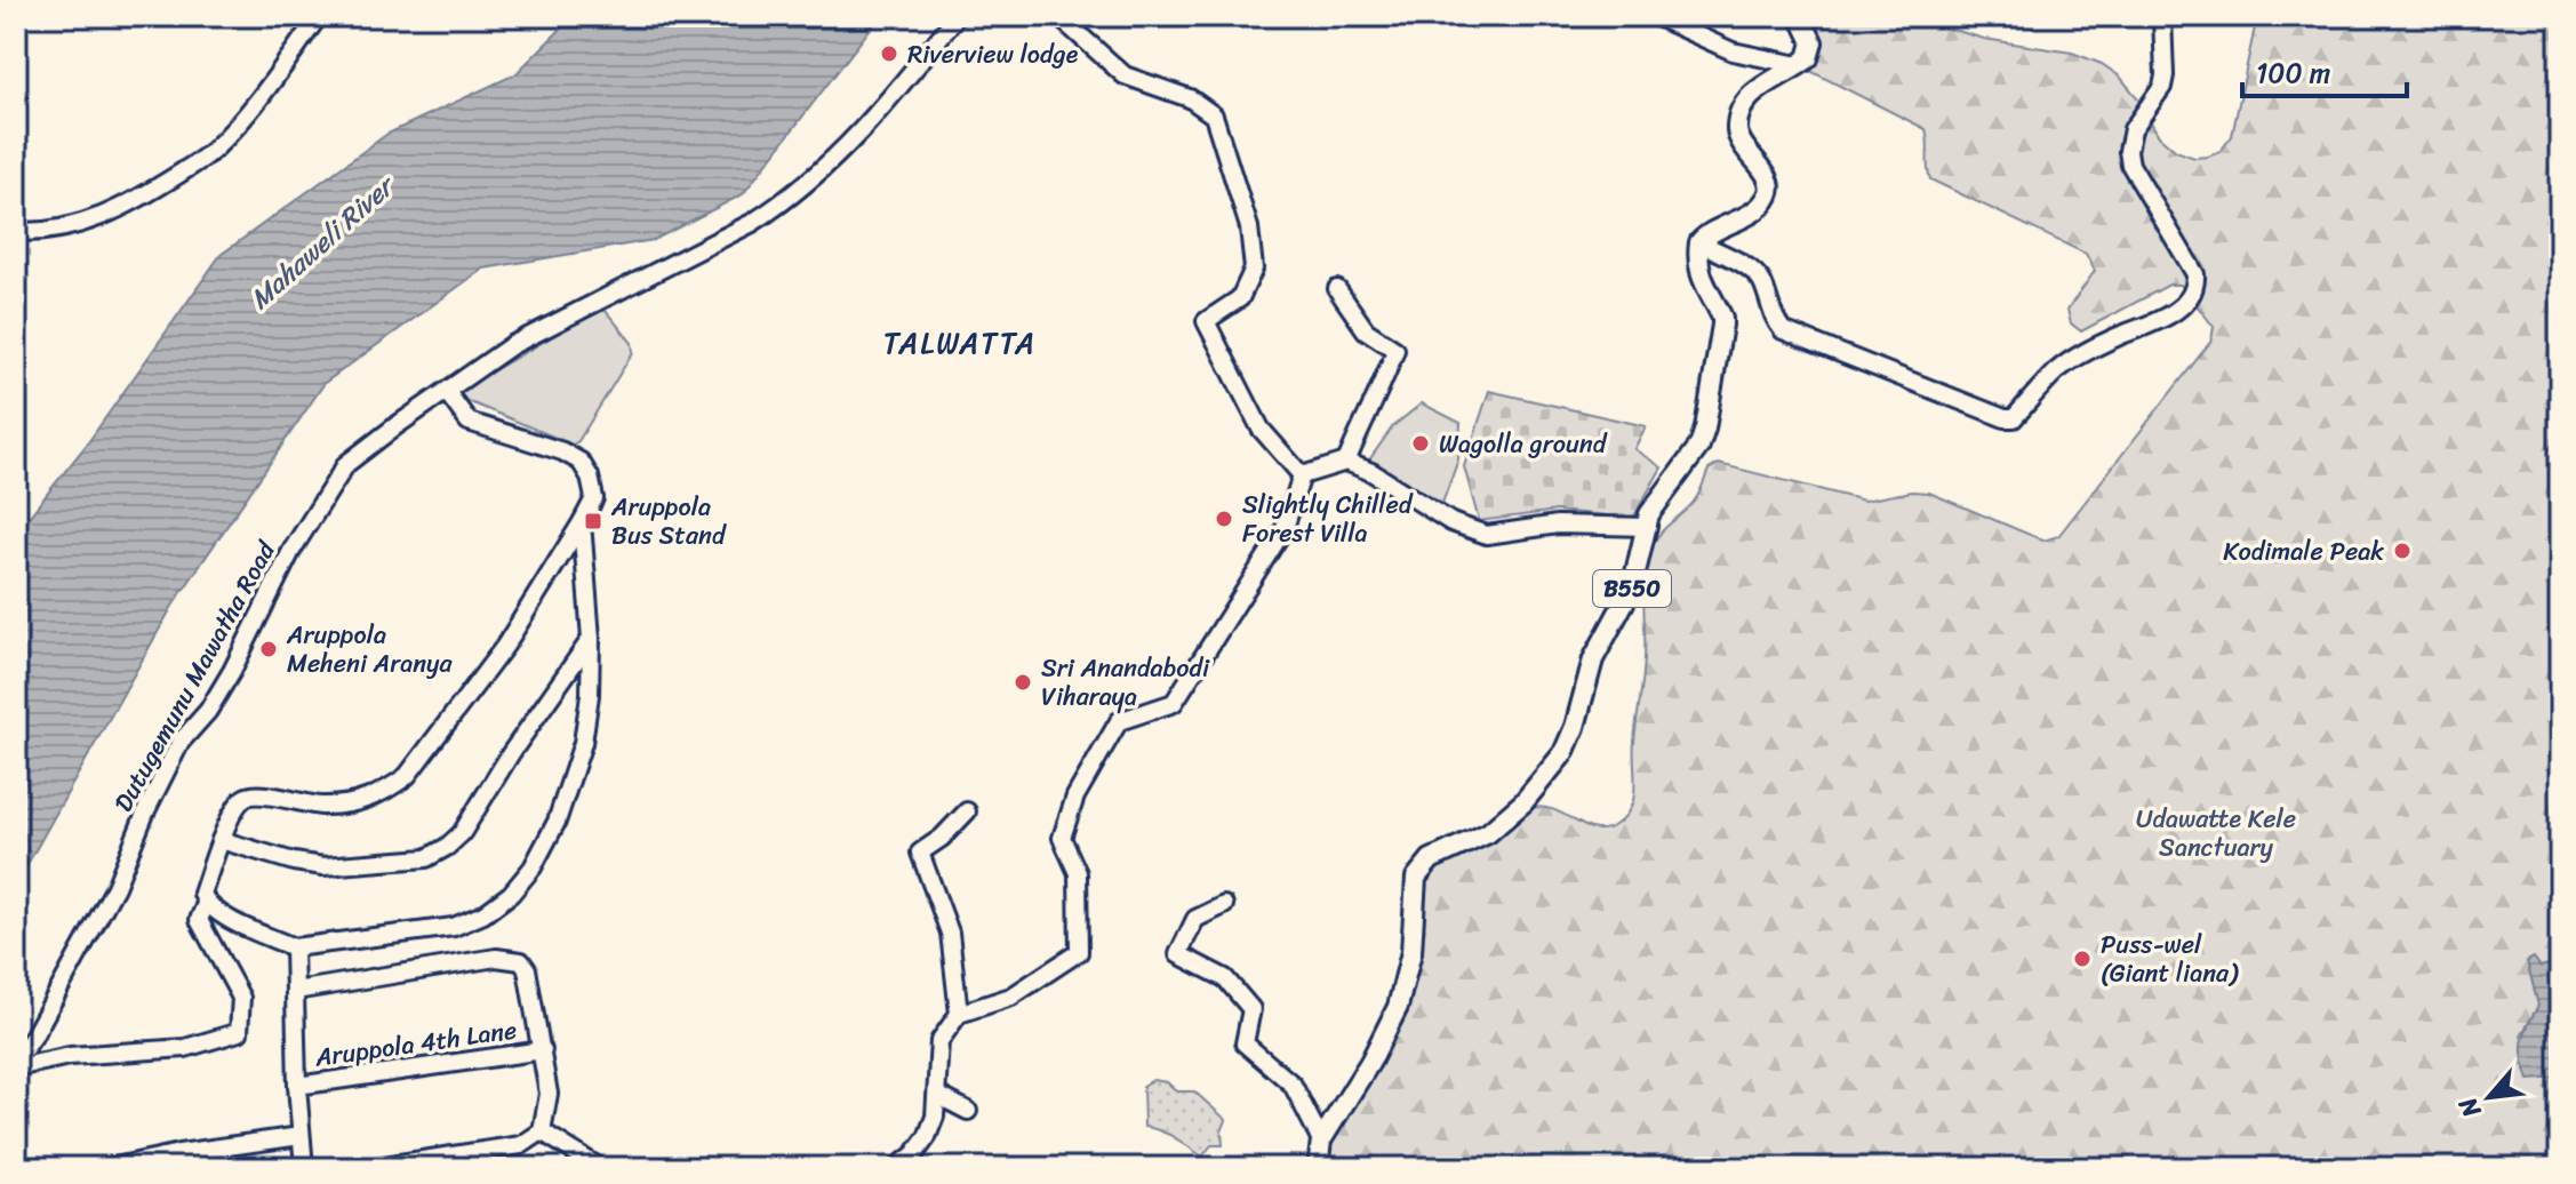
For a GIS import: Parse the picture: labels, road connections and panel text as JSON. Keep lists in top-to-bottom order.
{
  "streets": {
    "main road": ["B550"],
    "street": ["Dutugemunu Mawatha Road", "Aruppola 4th Lane"]
  },
  "districts": ["TALWATTA"],
  "water": ["Mahaweli River"],
  "parks": ["Udawatte Kele Sanctuary"],
  "places": {
    "other": [
      "Riverview lodge",
      "Wagolla ground",
      "Slightly Chilled Forest Villa",
      "Kodimale Peak",
      "Aruppola Meheni Aranya",
      "Sri Anandabodi Viharaya",
      "Puss-wel (Giant liana)"
    ],
    "transit": ["Aruppola Bus Stand"]
  },
  "scale_bar": "100 m",
  "north": "bottom left"
}
